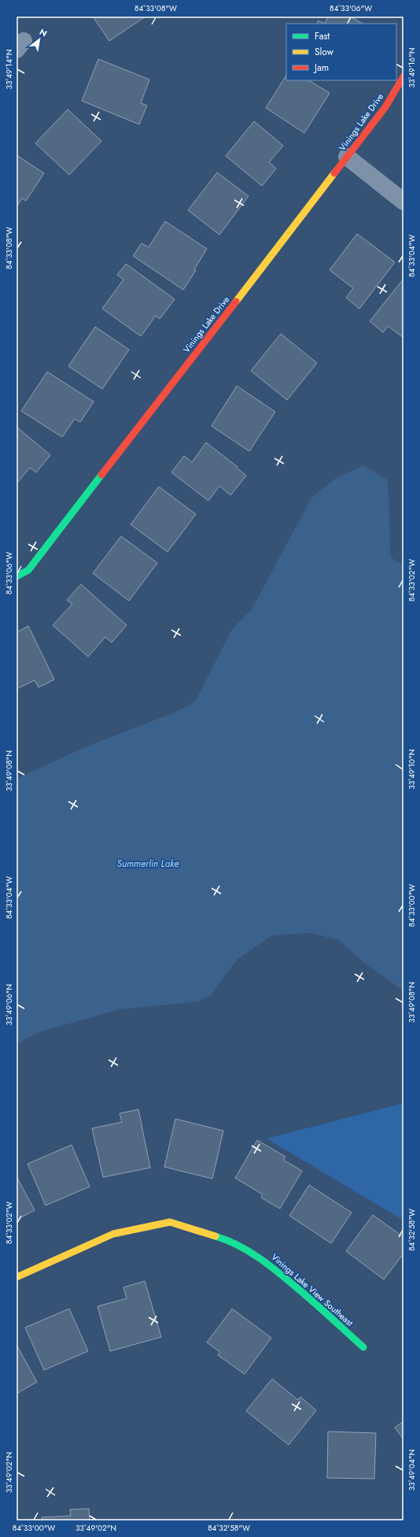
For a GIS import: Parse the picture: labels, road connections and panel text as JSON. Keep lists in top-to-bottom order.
{
  "streets": {
    "street": ["Vinings Lake Drive", "Vinings Lake View Southeast"]
  },
  "water": ["Summerlin Lake"],
  "legend": ["Fast", "Slow", "Jam"],
  "north": "top right",
  "coordinates": [
    "84°33'08\"W",
    "84°33'06\"W",
    "33°49'16\"N",
    "33°49'14\"N",
    "84°33'04\"W",
    "84°33'02\"W",
    "33°49'10\"N",
    "33°49'08\"N",
    "84°33'00\"W",
    "33°49'06\"N",
    "84°32'58\"W",
    "33°49'04\"N",
    "33°49'02\"N"
  ]
}
